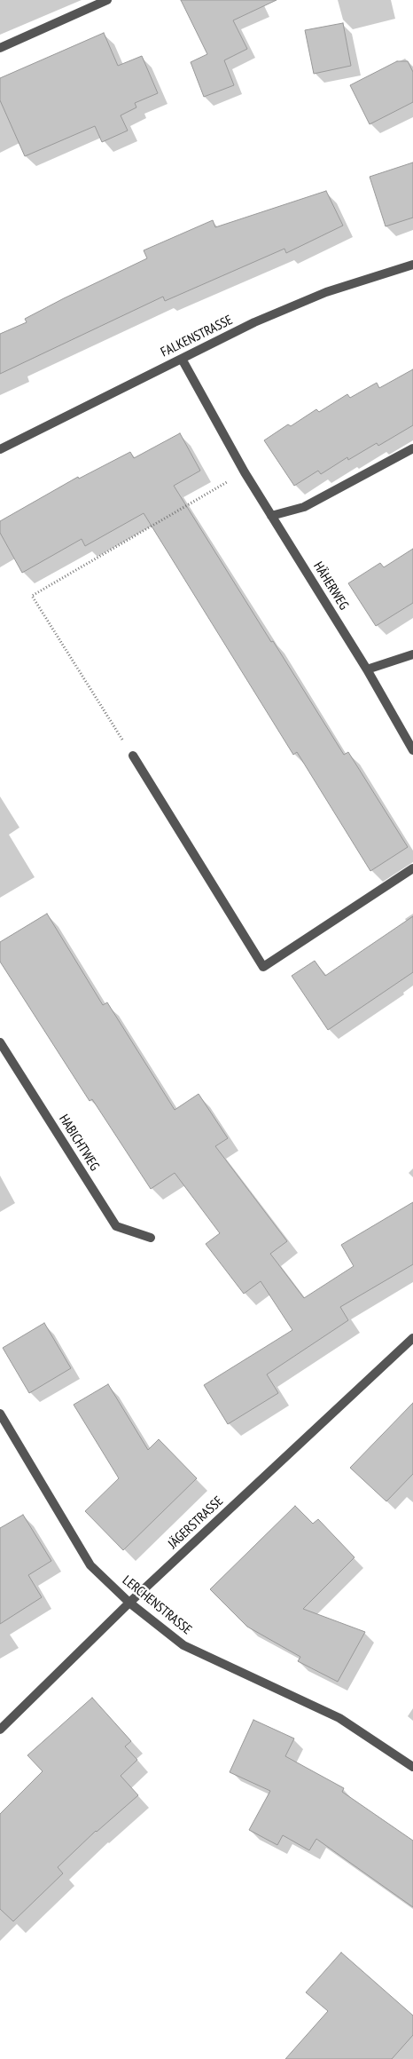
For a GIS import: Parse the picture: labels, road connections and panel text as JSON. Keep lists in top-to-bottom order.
{
  "streets": {
    "street": [
      "FALKENSTRASSE",
      "HÄHERWEG",
      "HABICHTWEG",
      "JÄGERSTRASSE",
      "LERCHENSTRASSE"
    ]
  },
  "crossings": [
    ["FALKENSTRASSE", "HÄHERWEG"],
    ["JÄGERSTRASSE", "LERCHENSTRASSE"]
  ]
}
